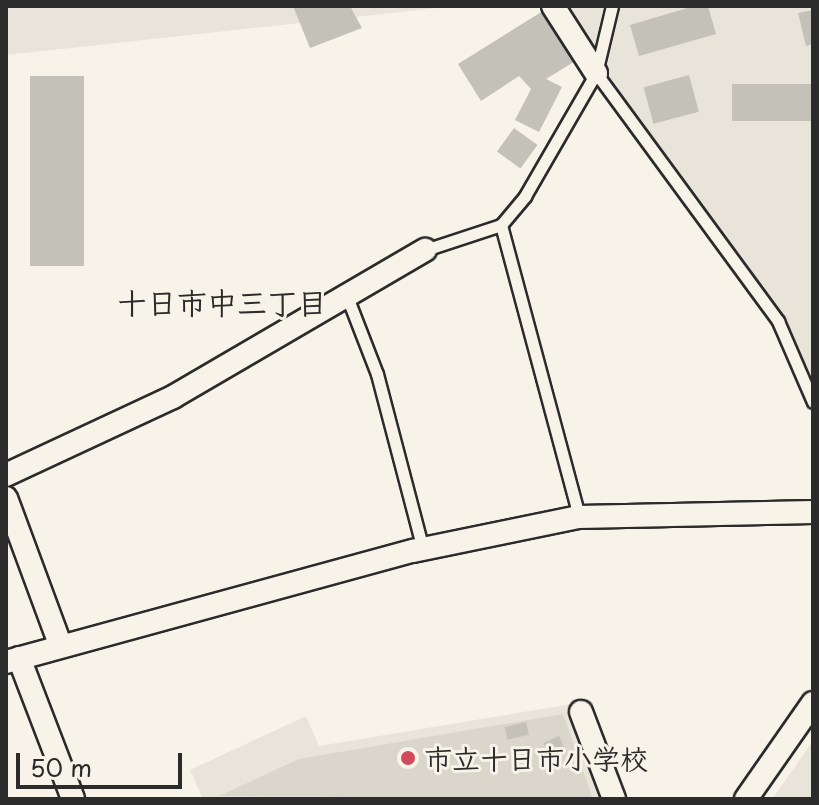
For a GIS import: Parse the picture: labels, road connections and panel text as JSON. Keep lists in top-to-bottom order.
{
  "districts": ["十日市中三丁目"],
  "places": ["市立十日市小学校"],
  "scale_bar": "50 m"
}
